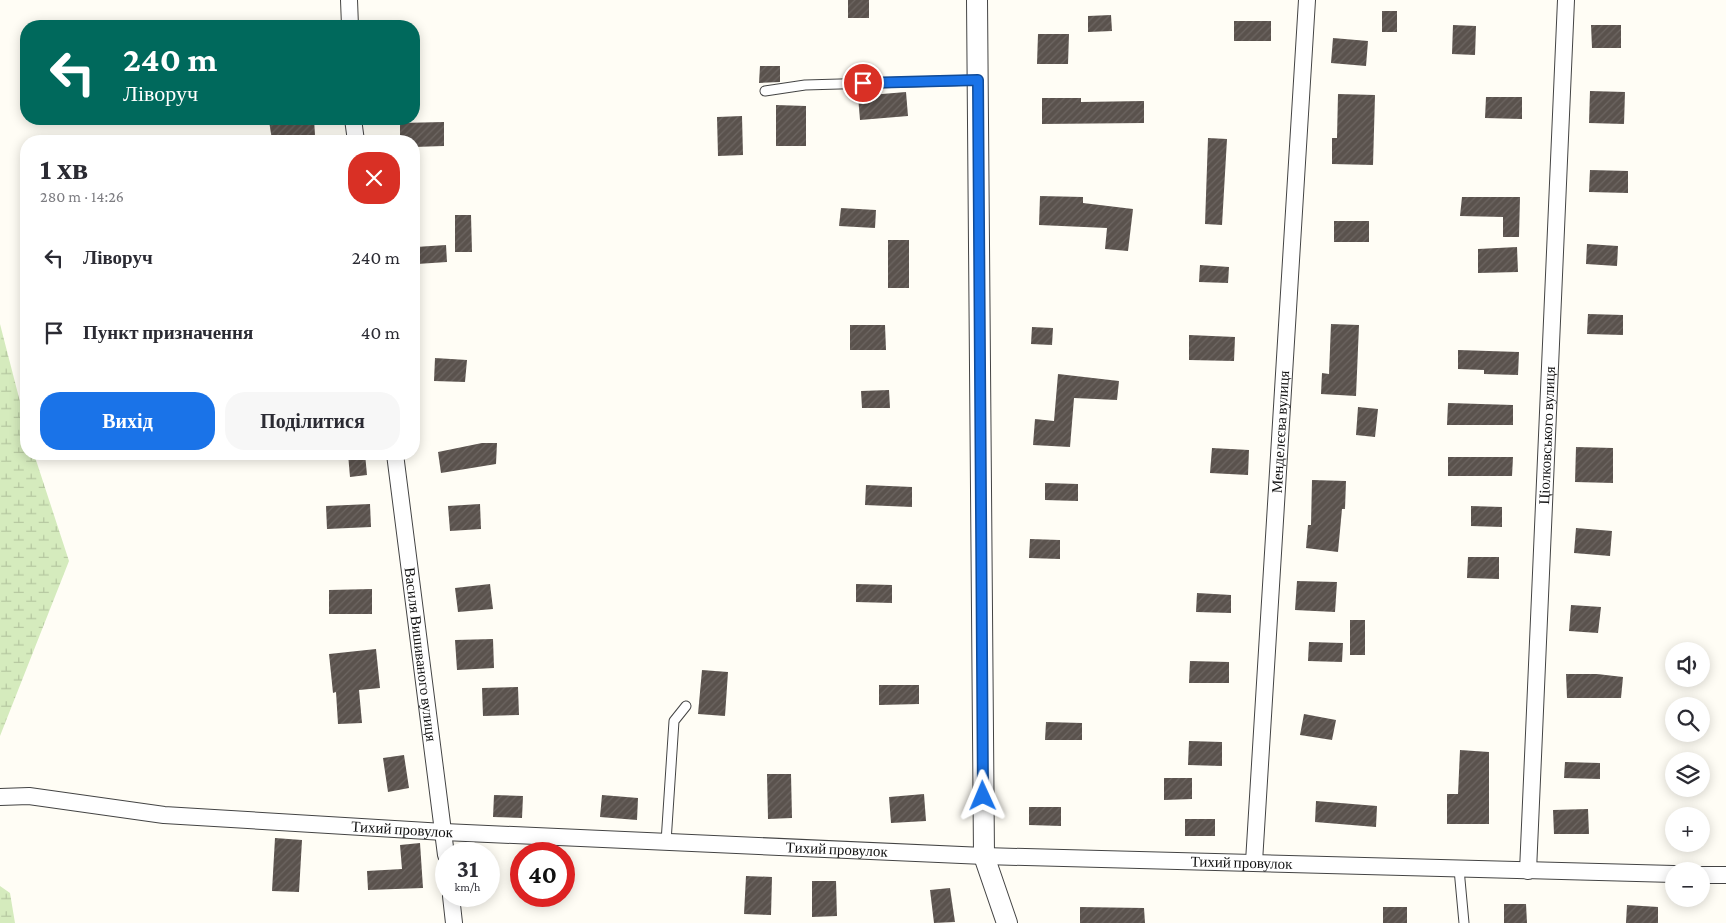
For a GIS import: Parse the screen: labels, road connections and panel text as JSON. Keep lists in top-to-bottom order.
{
  "streets": {
    "street": [
      "Менделєєва вулиця",
      "Ціолковського вулиця",
      "Василя Вишиваного вулиця",
      "Тихий провулок"
    ]
  },
  "crossings": [
    ["Менделєєва вулиця", "Тихий провулок"],
    ["Ціолковського вулиця", "Тихий провулок"],
    ["Василя Вишиваного вулиця", "Тихий провулок"]
  ],
  "page": {
    "turn": ["240 m", "Ліворуч"],
    "heading": ["1 хв", "280 m · 14:26"],
    "list": [
      {
        "name": "Ліворуч",
        "value": "240 m"
      },
      {
        "name": "Пункт призначення",
        "value": "40 m"
      }
    ],
    "buttons": ["Вихід", "Поділитися"],
    "map_buttons": ["+", "−"],
    "speed": "31 km/h",
    "limit": "40"
  }
}
